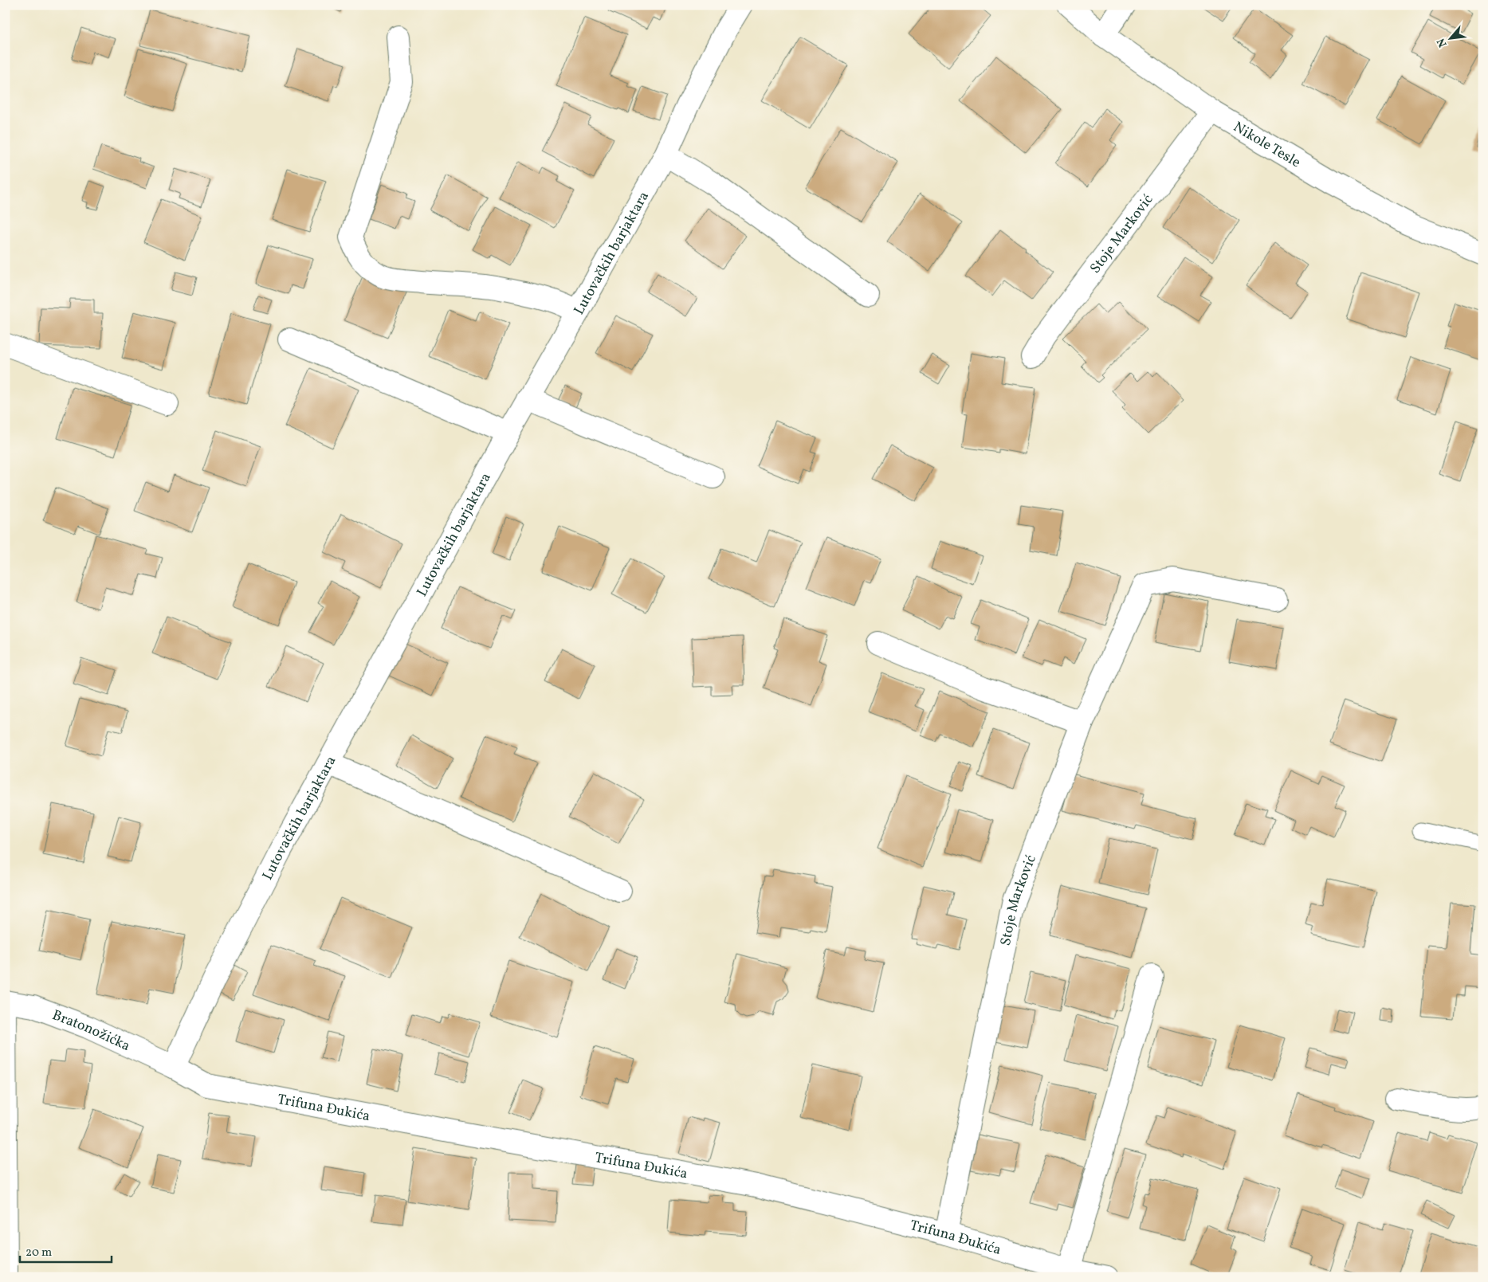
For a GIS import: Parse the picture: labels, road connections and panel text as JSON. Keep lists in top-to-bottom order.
{
  "streets": {
    "street": [
      "Nikole Tesle",
      "Stoje Marković",
      "Lutovačkih barjaktara",
      "Bratonožićka",
      "Trifuna Đukića"
    ]
  },
  "crossings": [
    ["Nikole Tesle", "Stoje Marković"],
    ["Stoje Marković", "Trifuna Đukića"],
    ["Lutovačkih barjaktara", "Bratonožićka"],
    ["Lutovačkih barjaktara", "Trifuna Đukića"],
    ["Bratonožićka", "Trifuna Đukića"]
  ],
  "scale_bar": "20 m",
  "north": "bottom left"
}
